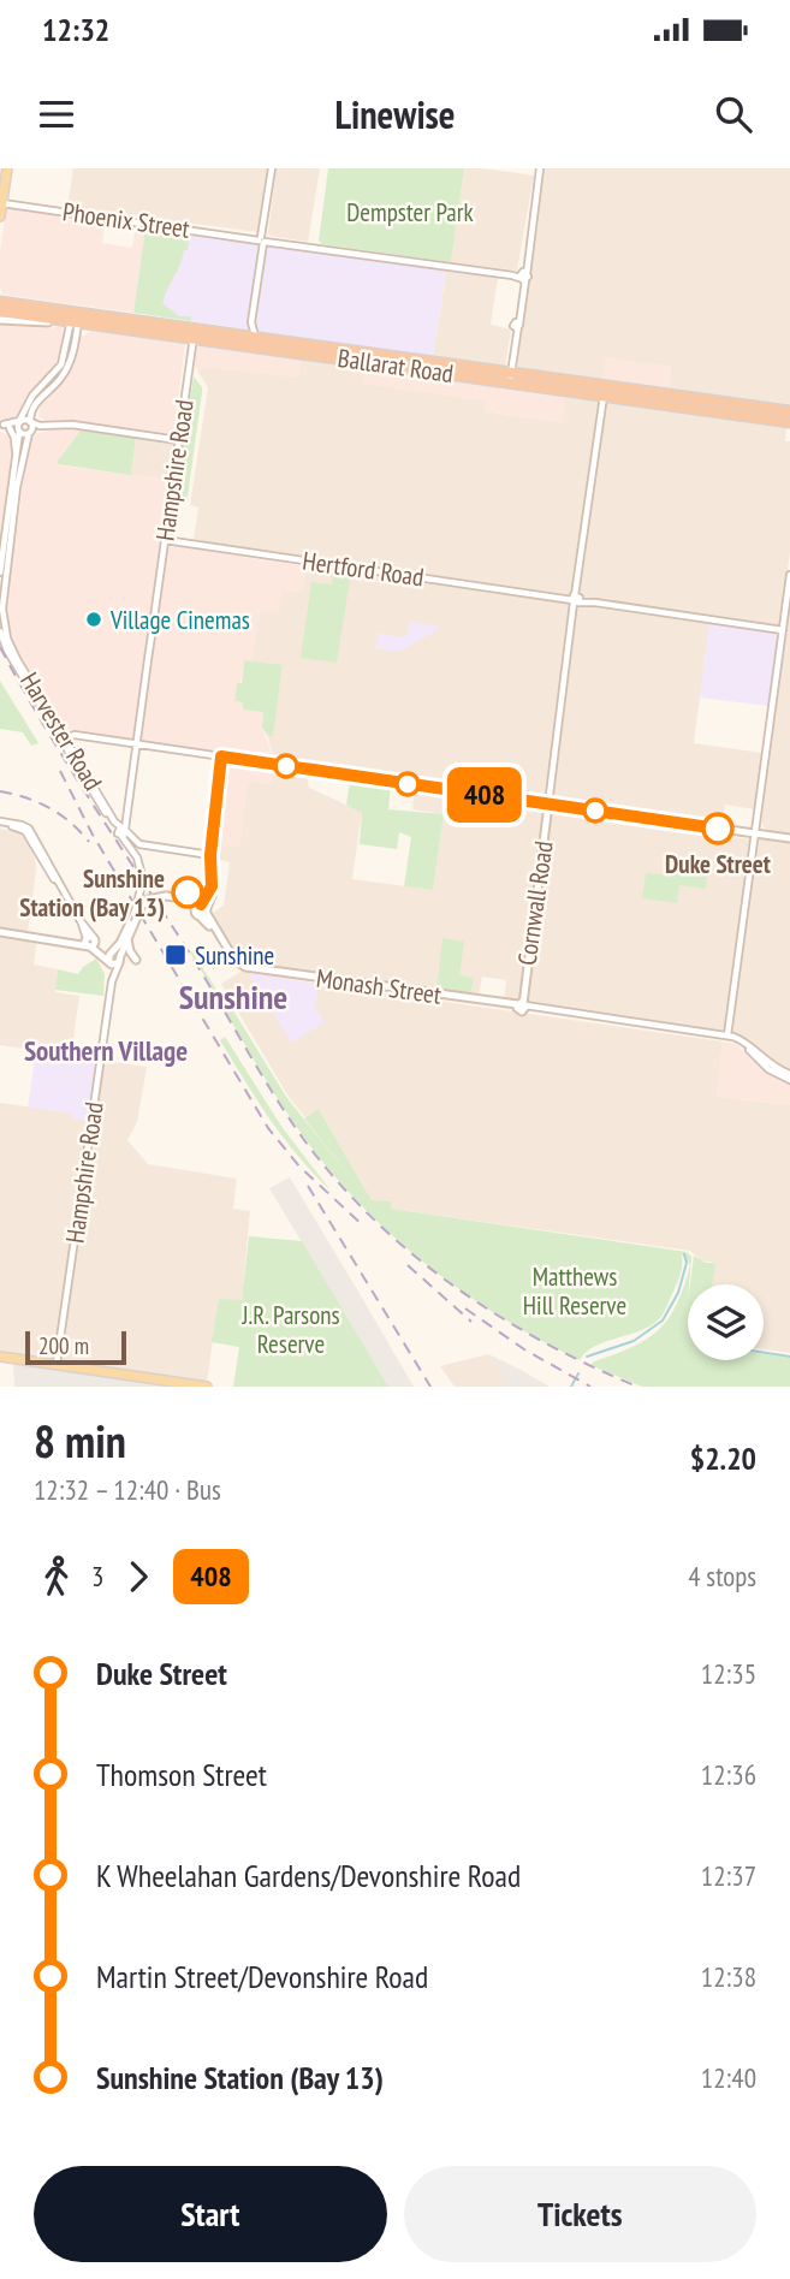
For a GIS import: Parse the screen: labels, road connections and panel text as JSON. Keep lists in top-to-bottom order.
{
  "streets": {
    "highway": ["Ballarat Road"],
    "main road": ["Hampshire Road", "Cornwall Road", "Monash Street"],
    "street": ["Phoenix Street", "Hertford Road", "Harvester Road"]
  },
  "crossings": [
    ["Ballarat Road", "Hampshire Road"],
    ["Ballarat Road", "Cornwall Road"],
    ["Hampshire Road", "Hertford Road"],
    ["Hampshire Road", "Harvester Road"],
    ["Hampshire Road", "Monash Street"],
    ["Hertford Road", "Cornwall Road"],
    ["Cornwall Road", "Monash Street"]
  ],
  "districts": ["Sunshine", "Southern Village"],
  "parks": ["Dempster Park", "Matthews Hill Reserve", "J.R. Parsons Reserve"],
  "places": {
    "other": ["Village Cinemas", "Duke Street", "Sunshine Station (Bay 13)"],
    "transit": ["Sunshine"]
  },
  "lines": ["bus line 408"],
  "scale_bar": "200 m",
  "page": {
    "status": "12:32",
    "header": "Linewise",
    "on_map": "408",
    "scale": "200 m",
    "heading": ["8 min", "12:32 – 12:40 · Bus", "$2.20"],
    "legs": ["3", "408", "4 stops"],
    "list": [
      {
        "name": "Duke Street",
        "value": "12:35"
      },
      {
        "name": "Thomson Street",
        "value": "12:36"
      },
      {
        "name": "K Wheelahan Gardens/Devonshire Road",
        "value": "12:37"
      },
      {
        "name": "Martin Street/Devonshire Road",
        "value": "12:38"
      },
      {
        "name": "Sunshine Station (Bay 13)",
        "value": "12:40"
      }
    ],
    "buttons": ["Start", "Tickets"]
  }
}
